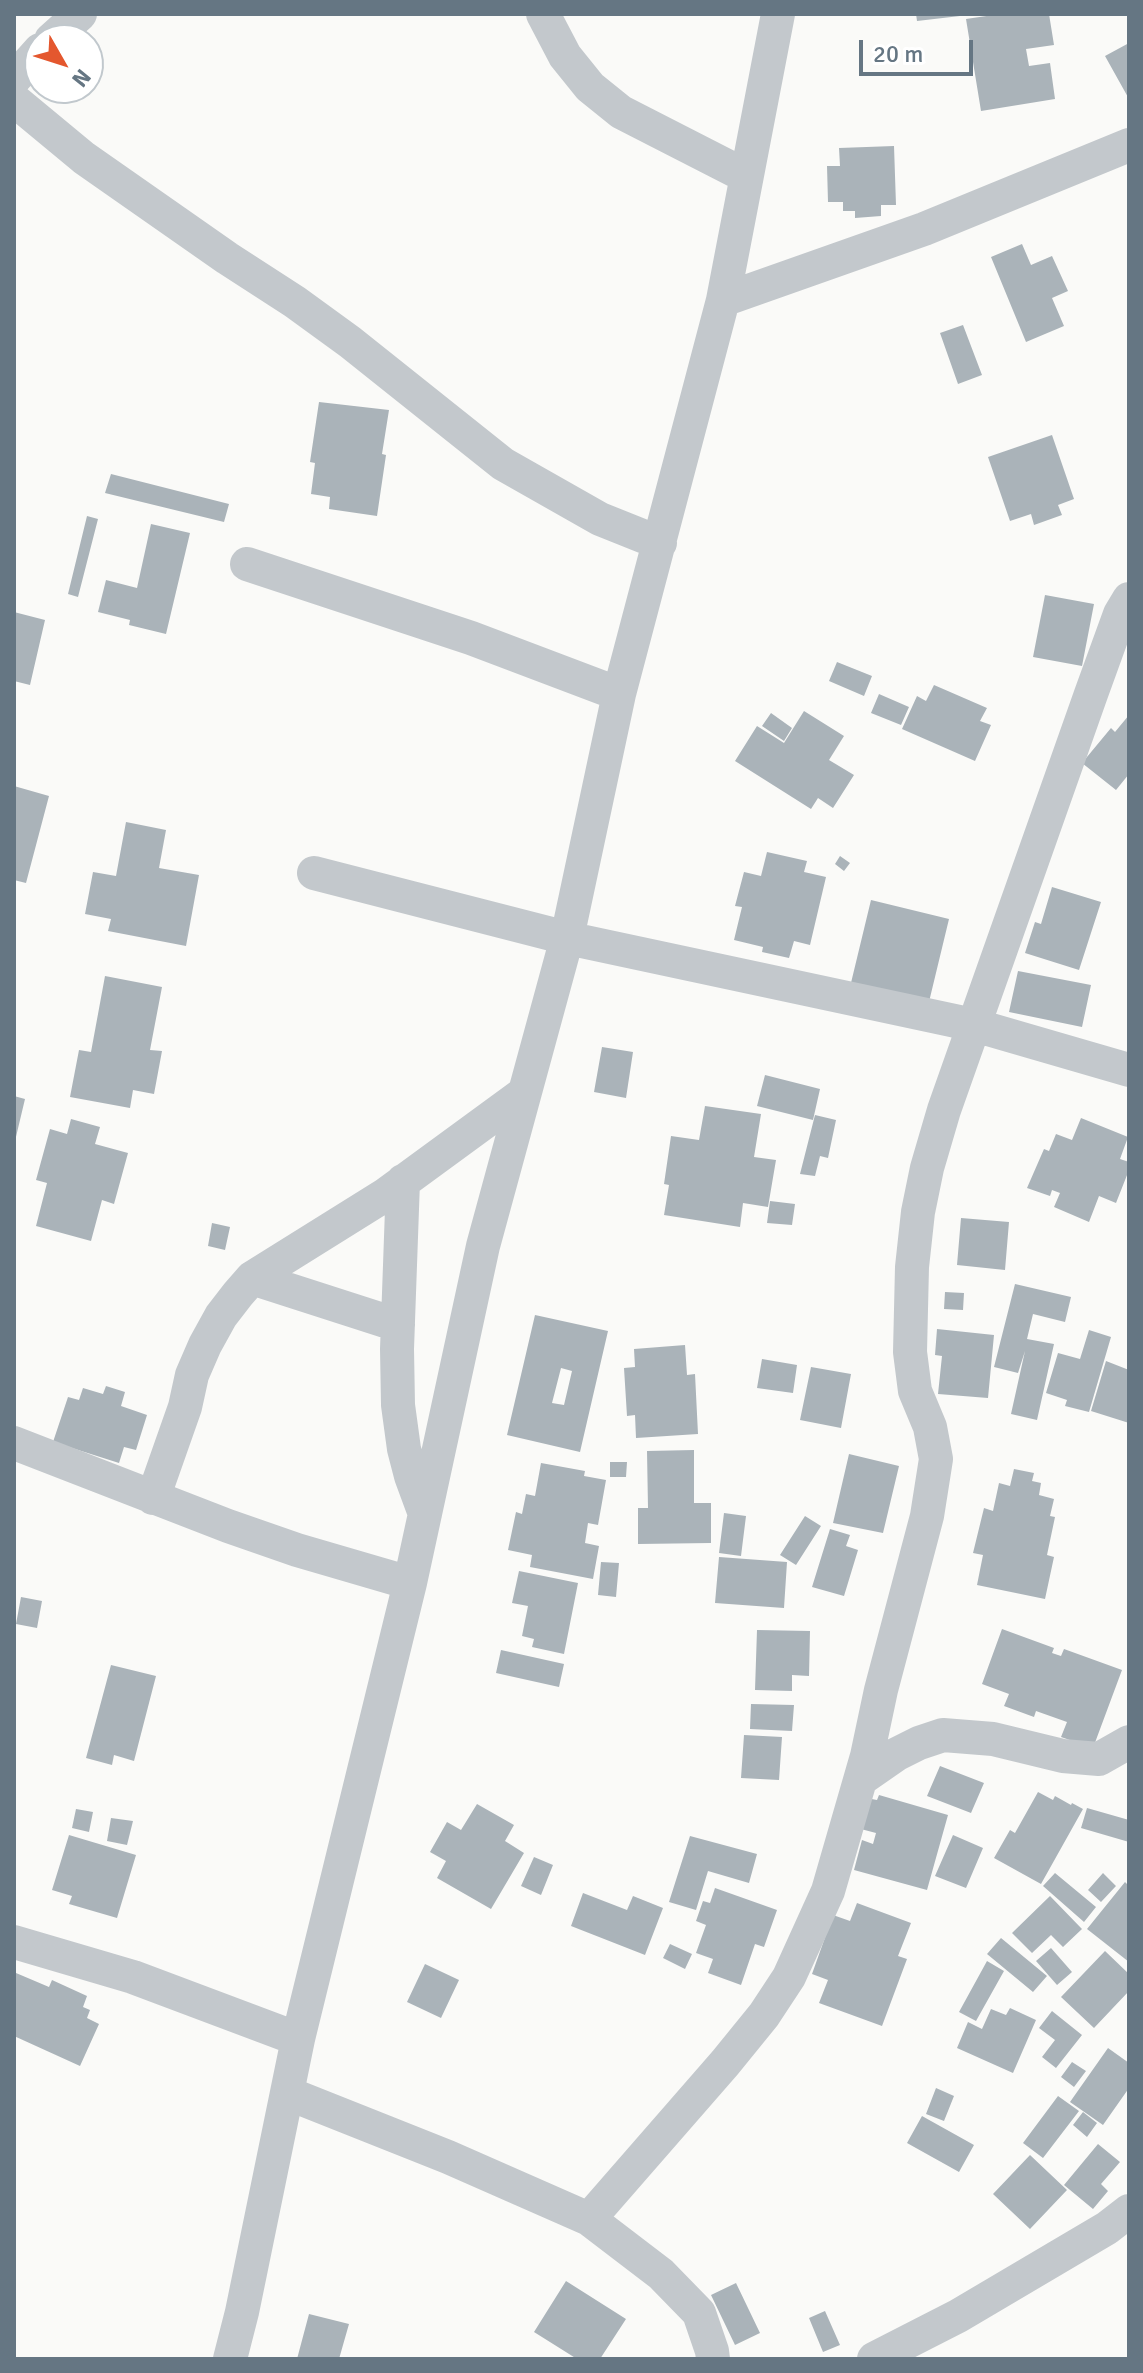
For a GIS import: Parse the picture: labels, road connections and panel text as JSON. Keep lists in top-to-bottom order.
{
  "scale_bar": "20 m",
  "north": "bottom right"
}
